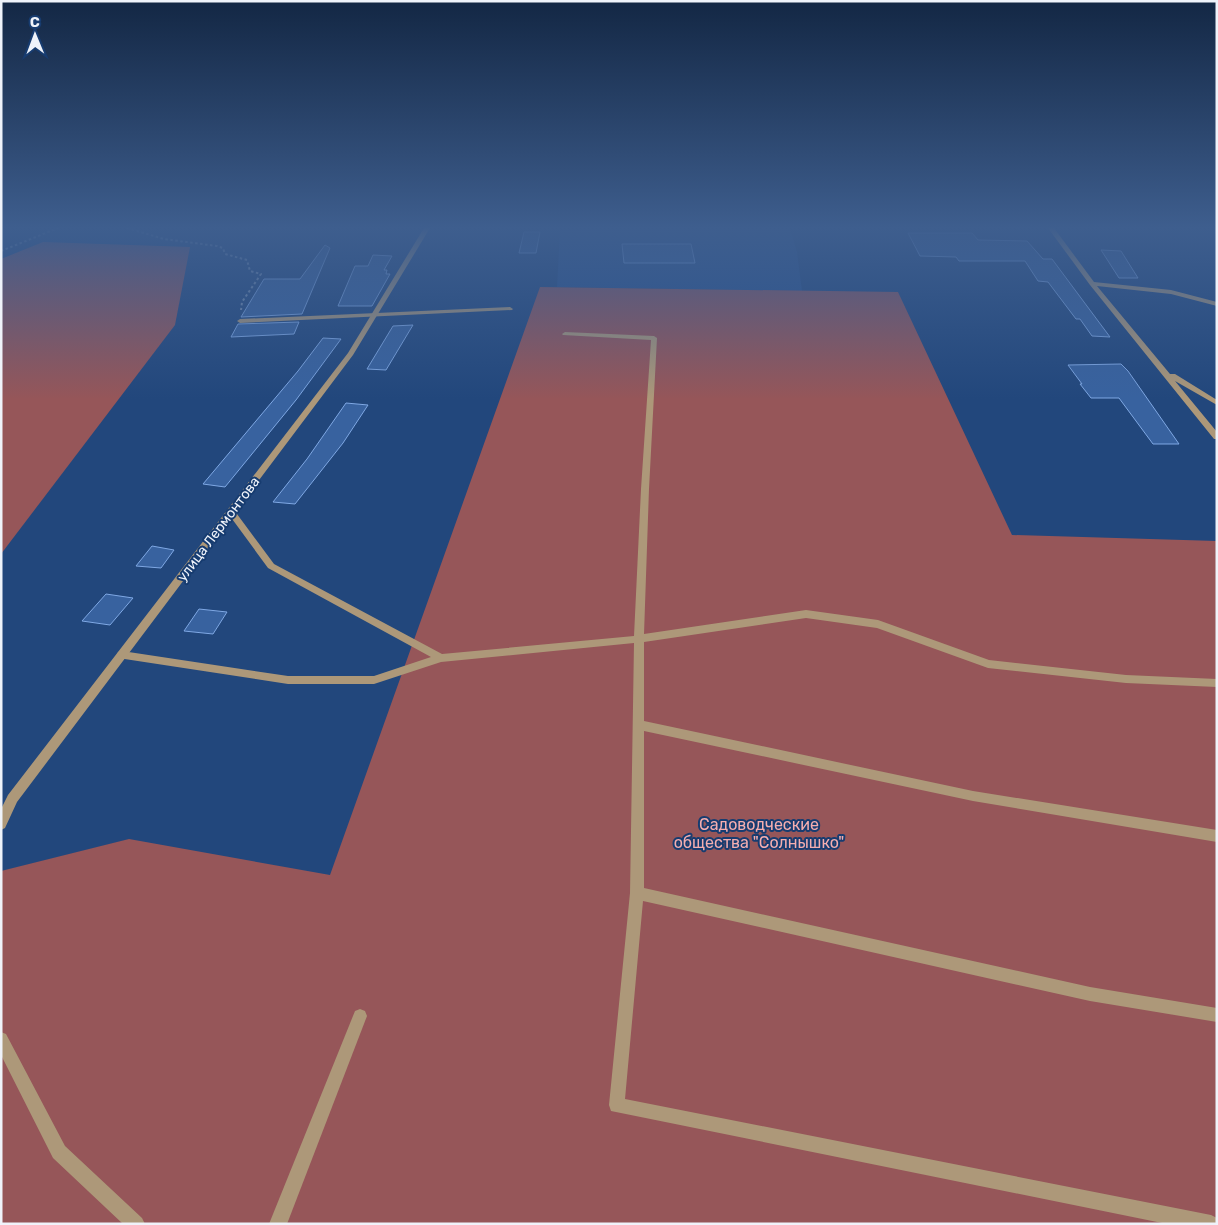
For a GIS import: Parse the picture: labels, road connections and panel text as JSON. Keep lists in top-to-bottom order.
{
  "streets": {
    "street": ["улица Лермонтова"]
  },
  "parks": ["Садоводческие общества \"Солнышко\""],
  "north": "top"
}
